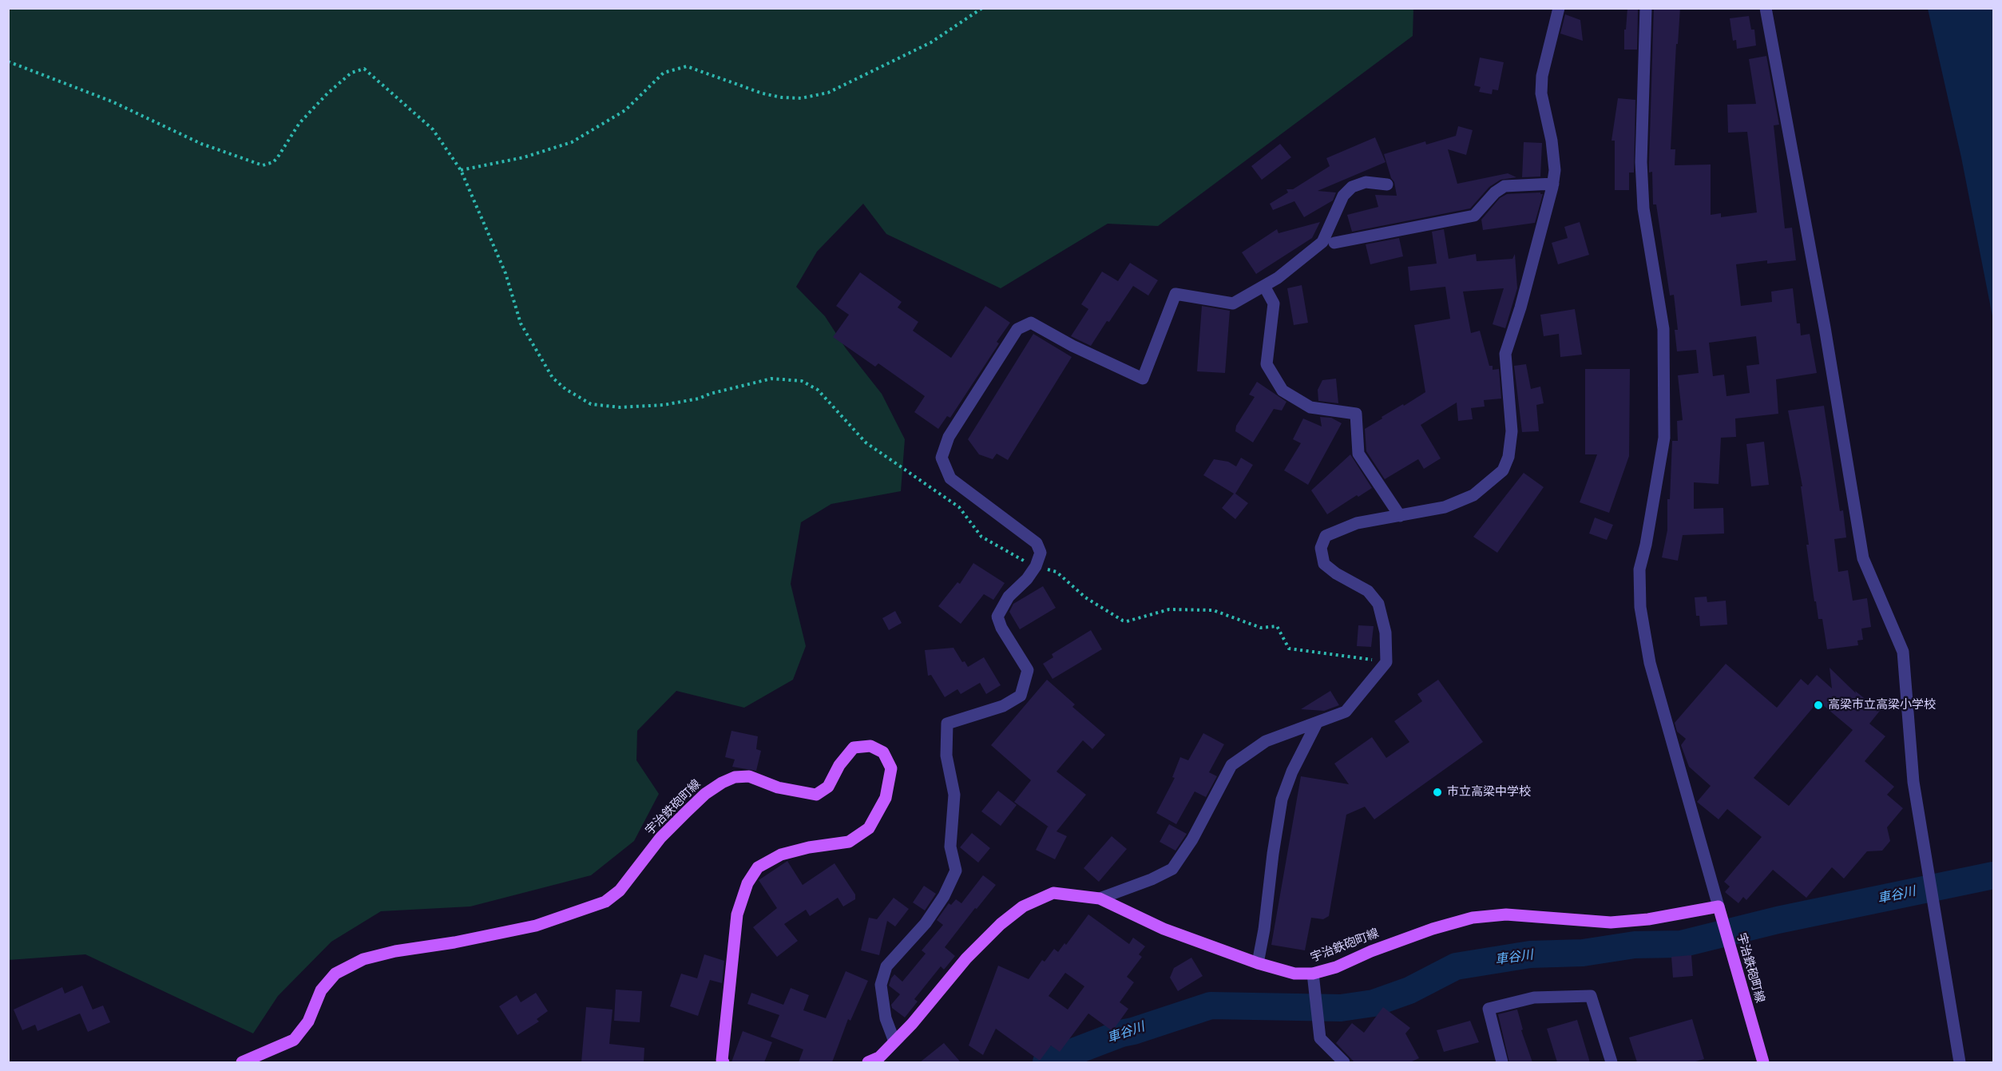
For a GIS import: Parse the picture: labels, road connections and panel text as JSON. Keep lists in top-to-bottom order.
{
  "streets": {
    "main road": ["宇治鉄砲町線"]
  },
  "water": ["車谷川"],
  "places": ["高梁市立高梁小学校", "市立高梁中学校"]
}
